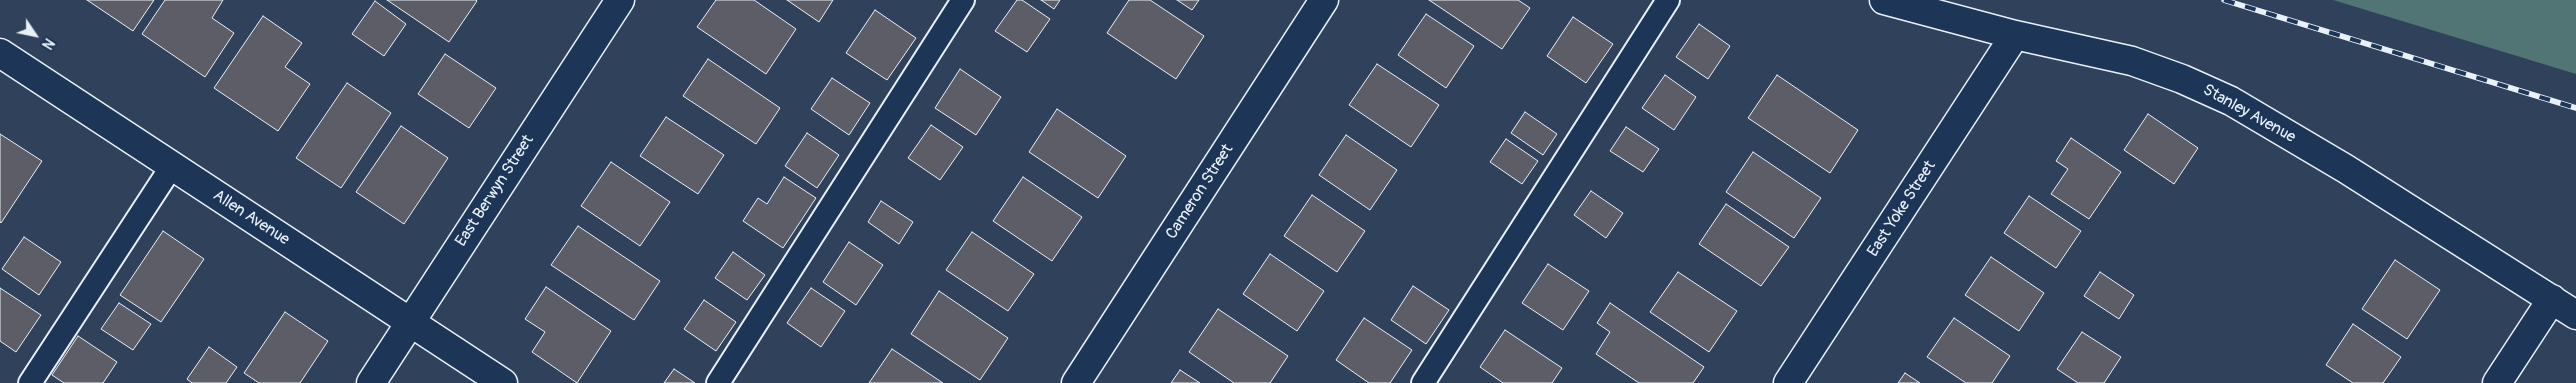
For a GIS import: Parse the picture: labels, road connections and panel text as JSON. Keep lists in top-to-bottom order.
{
  "streets": {
    "street": [
      "Stanley Avenue",
      "East Berwyn Street",
      "Cameron Street",
      "East Yoke Street",
      "Allen Avenue"
    ]
  },
  "crossings": [
    ["Stanley Avenue", "East Yoke Street"],
    ["East Berwyn Street", "Allen Avenue"]
  ],
  "north": "bottom right"
}
